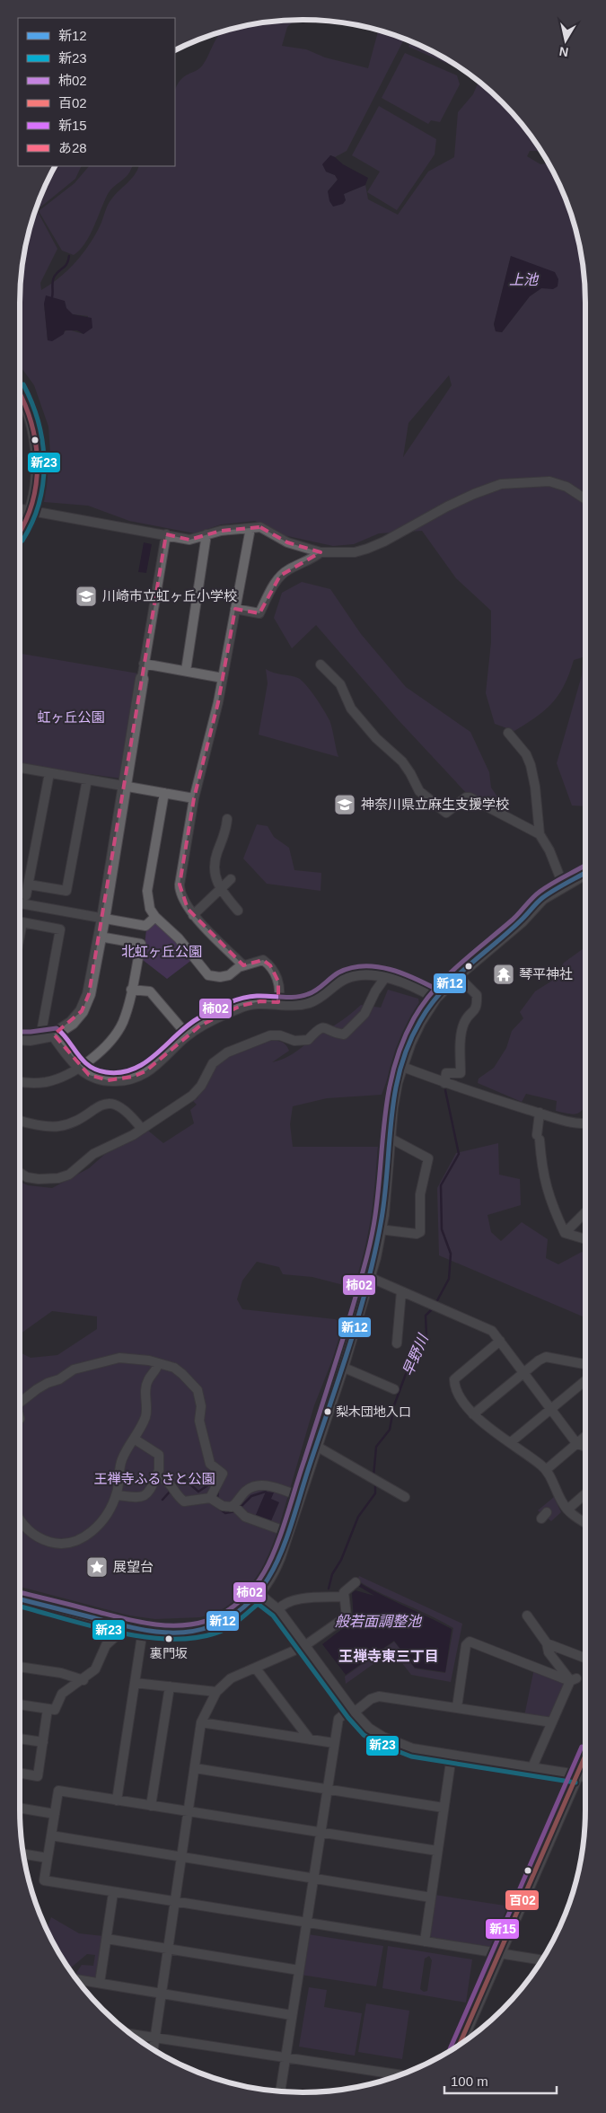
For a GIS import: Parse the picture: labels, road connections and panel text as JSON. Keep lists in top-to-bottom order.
{
  "districts": ["王禅寺東三丁目"],
  "water": ["上池", "早野川", "般若面調整池"],
  "parks": ["虹ヶ丘公園", "北虹ヶ丘公園", "王禅寺ふるさと公園"],
  "places": {
    "school or university": ["川崎市立虹ヶ丘小学校", "神奈川県立麻生支援学校"],
    "temple": ["琴平神社"],
    "other": ["梨木団地入口", "裏門坂"],
    "place": ["展望台"]
  },
  "lines": [
    "transit line 新23",
    "transit line あ28",
    "transit line 柿02",
    "transit line 新12",
    "transit line 新15",
    "transit line 百02"
  ],
  "legend": [
    "新12",
    "新23",
    "柿02",
    "百02",
    "新15",
    "あ28"
  ],
  "scale_bar": "100 m",
  "north": "bottom"
}
